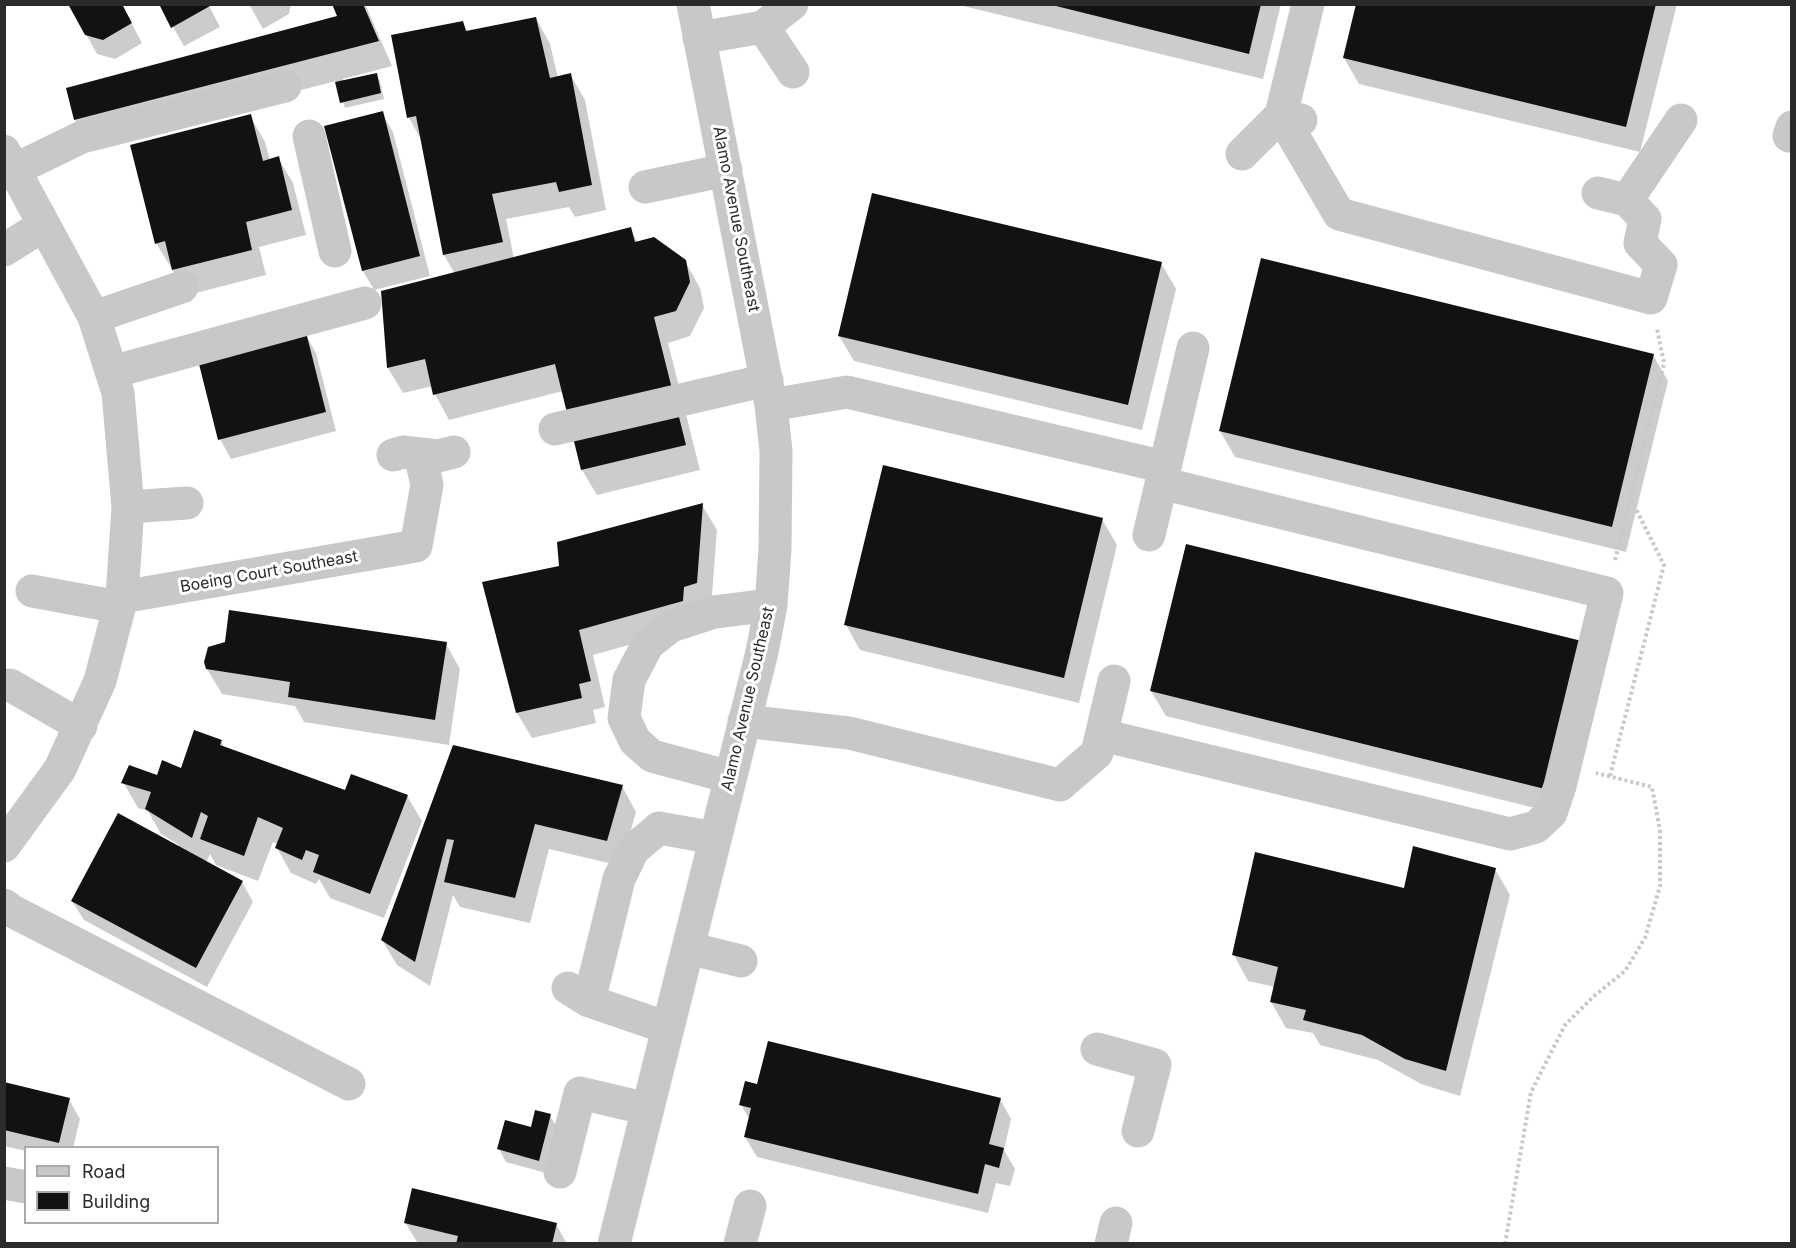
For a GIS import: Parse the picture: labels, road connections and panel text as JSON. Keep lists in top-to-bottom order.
{
  "streets": {
    "street": ["Alamo Avenue Southeast", "Boeing Court Southeast"]
  },
  "legend": ["Road", "Building"]
}
